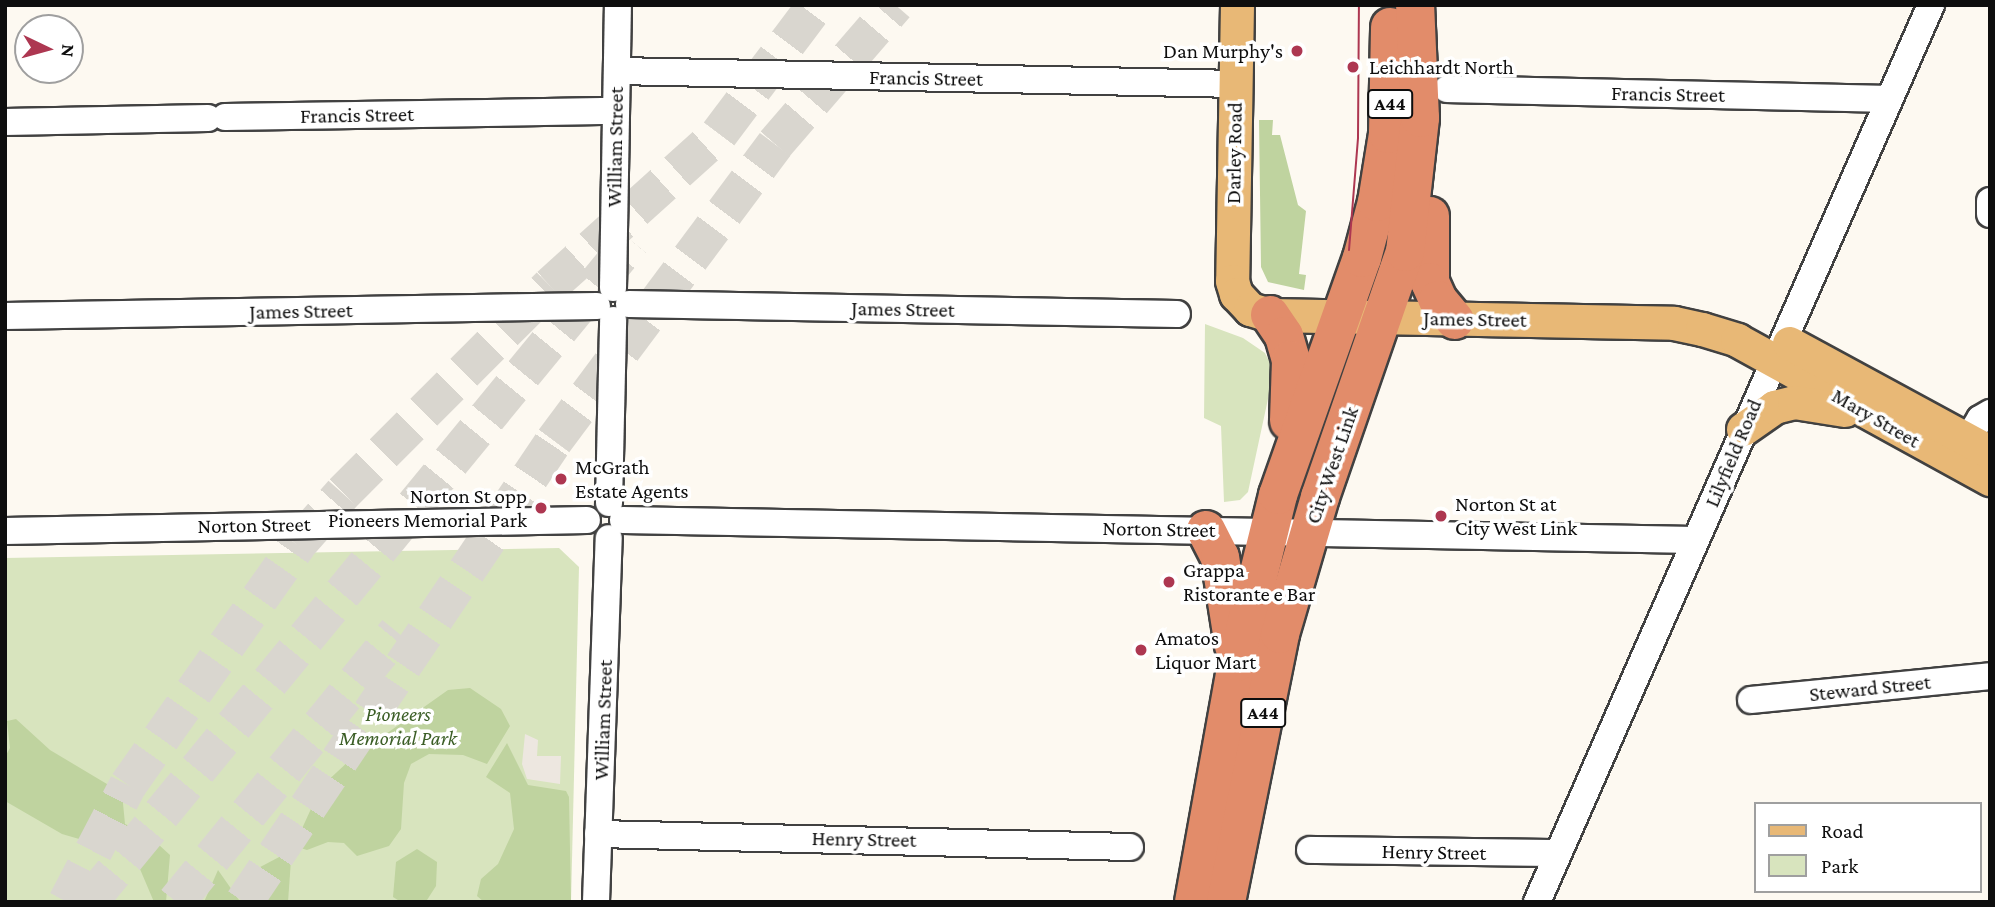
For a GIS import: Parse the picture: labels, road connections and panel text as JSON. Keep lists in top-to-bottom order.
{
  "streets": {
    "highway": ["A44", "City West Link"],
    "main road": ["Darley Road", "James Street", "Mary Street"],
    "street": [
      "Francis Street",
      "William Street",
      "Lilyfield Road",
      "Norton Street",
      "Steward Street",
      "Henry Street"
    ]
  },
  "crossings": [
    ["Francis Street", "William Street"],
    ["Francis Street", "Darley Road"],
    ["Francis Street", "Lilyfield Road"],
    ["A44", "James Street"],
    ["A44", "City West Link"],
    ["William Street", "James Street"],
    ["William Street", "Norton Street"],
    ["William Street", "Henry Street"],
    ["Darley Road", "James Street"],
    ["James Street", "Mary Street"],
    ["James Street", "Lilyfield Road"],
    ["James Street", "City West Link"],
    ["Mary Street", "Lilyfield Road"],
    ["Lilyfield Road", "Norton Street"],
    ["Lilyfield Road", "Henry Street"],
    ["City West Link", "Norton Street"]
  ],
  "parks": ["Pioneers Memorial Park"],
  "places": [
    "Dan Murphy's",
    "Leichhardt North",
    "McGrath Estate Agents",
    "Norton St opp Pioneers Memorial Park",
    "Norton St at City West Link",
    "Grappa Ristorante e Bar",
    "Amatos Liquor Mart"
  ],
  "legend": ["Road", "Park"],
  "north": "right"
}
